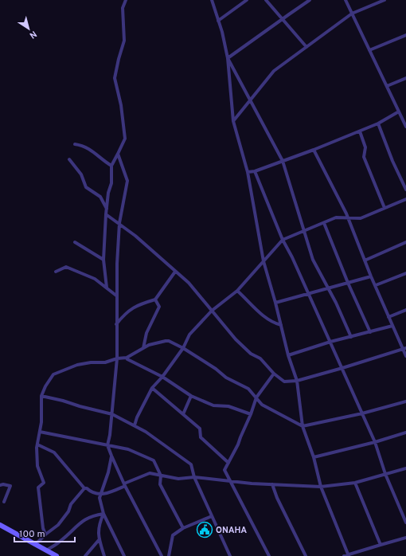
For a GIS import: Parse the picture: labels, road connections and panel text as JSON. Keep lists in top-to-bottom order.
{
  "places": {
    "public building": ["ONAHA"]
  },
  "scale_bar": "100 m",
  "north": "bottom right"
}
